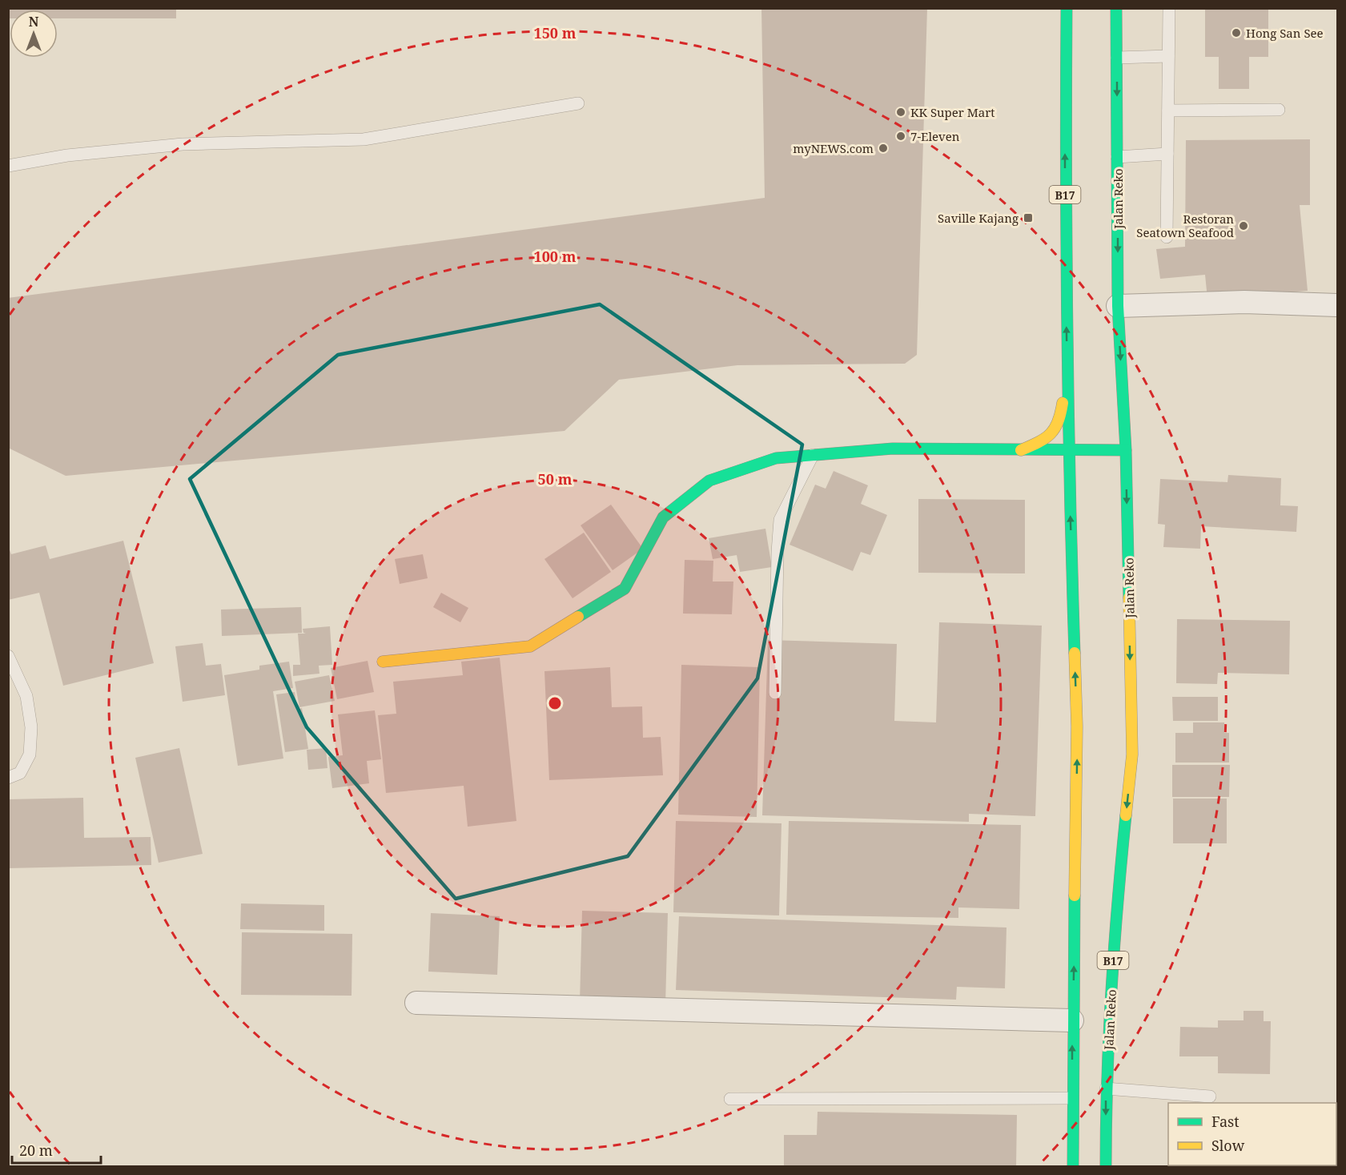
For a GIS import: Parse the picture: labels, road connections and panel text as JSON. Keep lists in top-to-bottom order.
{
  "streets": {
    "main road": ["B17", "Jalan Reko"]
  },
  "places": {
    "other": [
      "Hong San See",
      "KK Super Mart",
      "7-Eleven",
      "myNEWS.com",
      "Restoran Seatown Seafood"
    ],
    "transit": ["Saville Kajang"]
  },
  "legend": ["Fast", "Slow"],
  "scale_bar": "20 m",
  "north": "top",
  "rings": ["150 m", "100 m", "50 m"]
}
